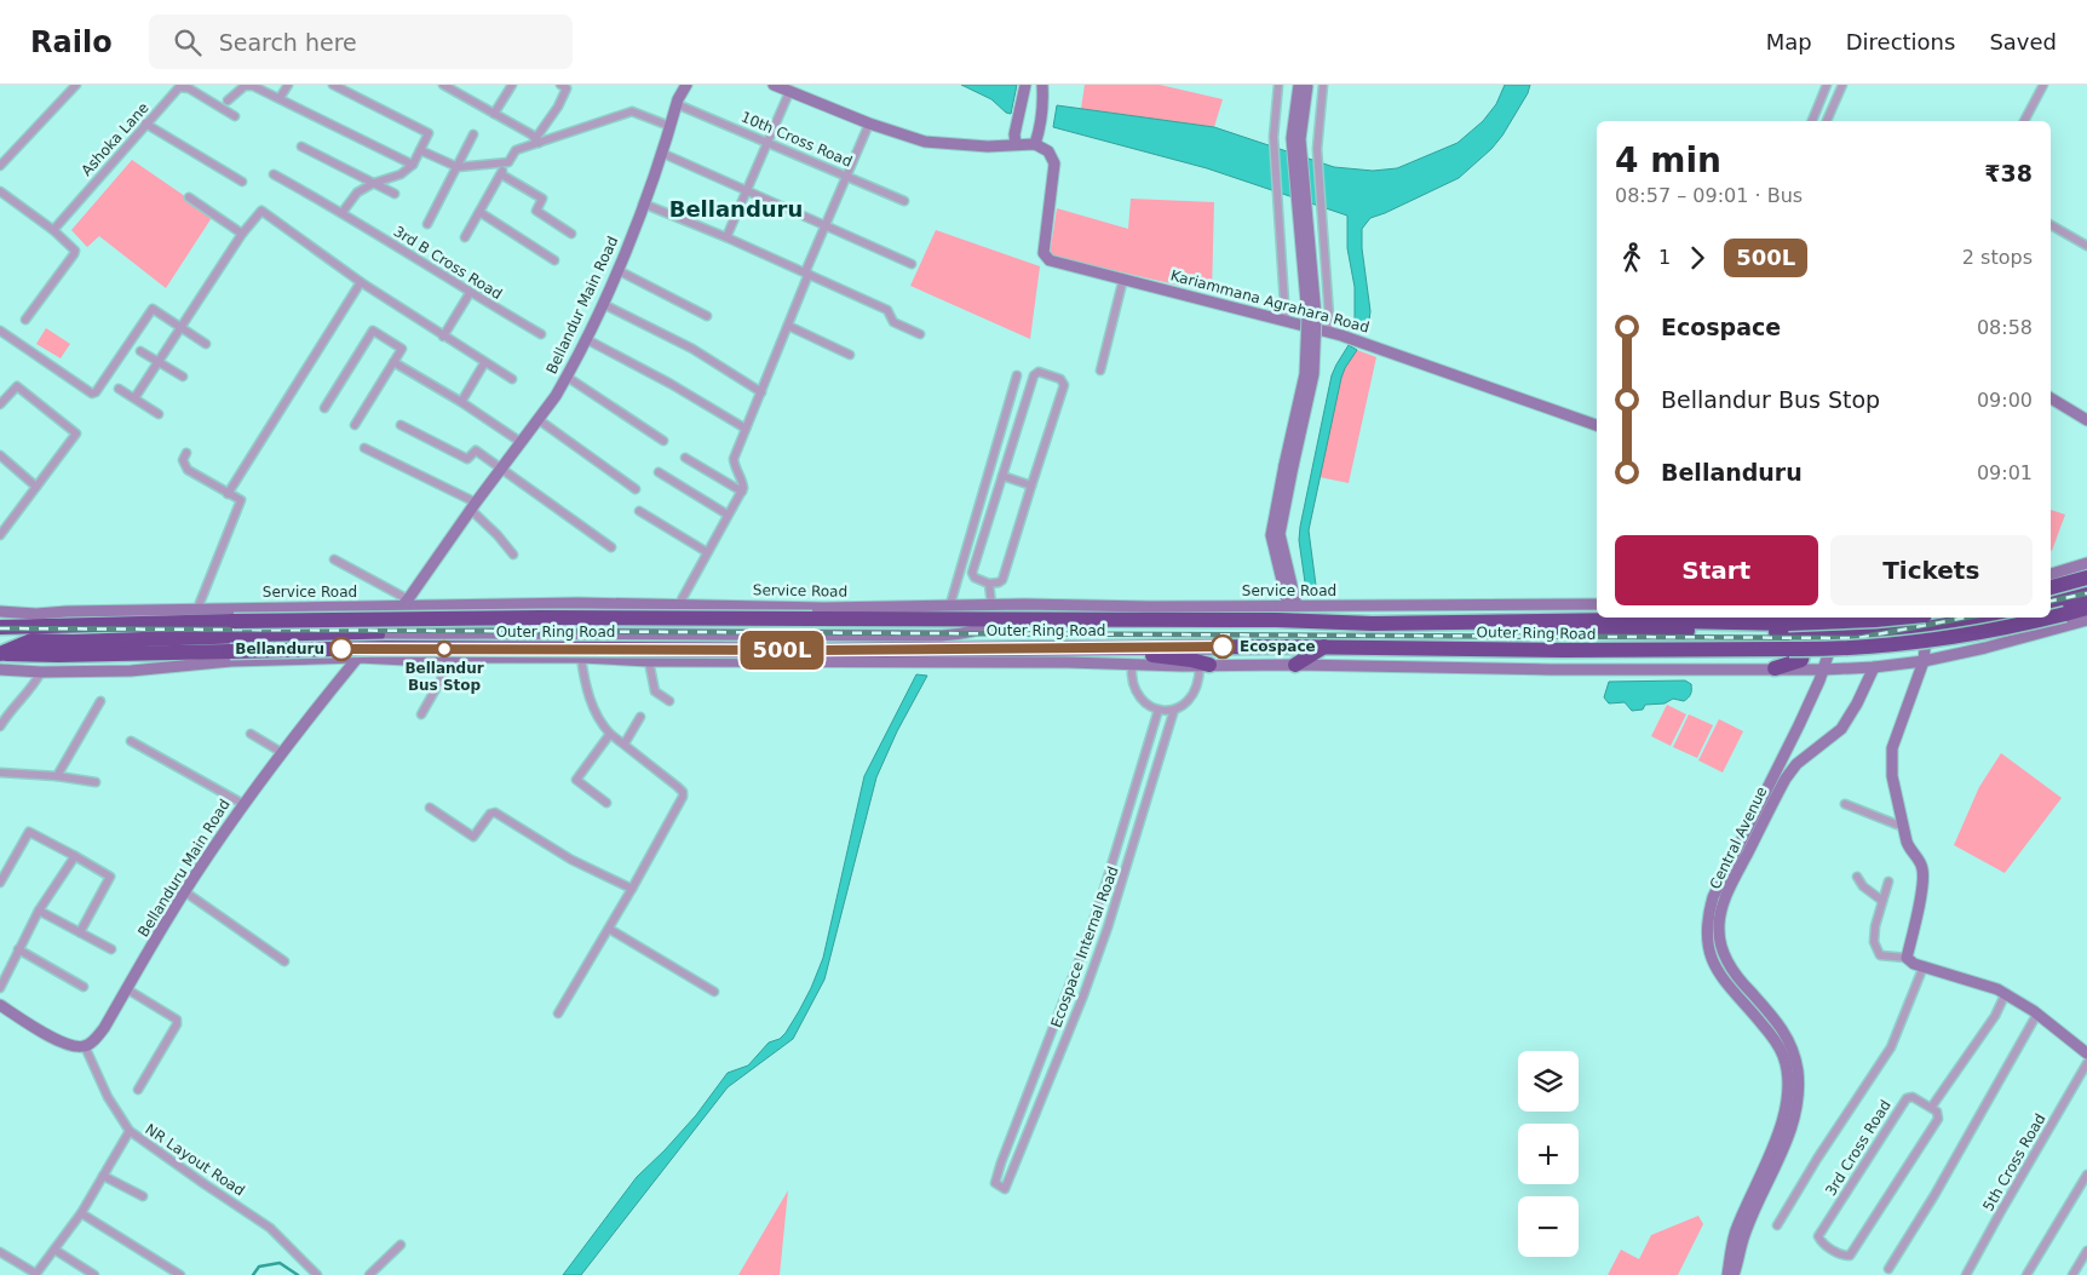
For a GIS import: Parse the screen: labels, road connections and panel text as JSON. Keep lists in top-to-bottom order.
{
  "streets": {
    "highway": ["Outer Ring Road"],
    "street": [
      "Ashoka Lane",
      "10th Cross Road",
      "3rd B Cross Road",
      "Kariammana Agrahara Road",
      "Bellandur Main Road",
      "Service Road",
      "Central Avenue",
      "Bellanduru Main Road",
      "Ecospace Internal Road",
      "3rd Cross Road",
      "NR Layout Road",
      "5th Cross Road"
    ]
  },
  "crossings": [
    ["10th Cross Road", "Bellandur Main Road"],
    ["Bellandur Main Road", "Service Road"],
    ["Bellandur Main Road", "Bellanduru Main Road"],
    ["Service Road", "Outer Ring Road"],
    ["Bellanduru Main Road", "NR Layout Road"]
  ],
  "districts": ["Bellanduru"],
  "places": ["Ecospace", "Bellanduru", "Bellandur Bus Stop"],
  "lines": ["bus line 500L"],
  "page": {
    "header": "Railo",
    "search": "Search here",
    "nav": ["Map", "Directions", "Saved"],
    "on_map": "500L",
    "heading": ["4 min", "08:57 – 09:01 · Bus", "₹38"],
    "legs": ["1", "500L", "2 stops"],
    "list": [
      {
        "name": "Ecospace",
        "value": "08:58"
      },
      {
        "name": "Bellandur Bus Stop",
        "value": "09:00"
      },
      {
        "name": "Bellanduru",
        "value": "09:01"
      }
    ],
    "buttons": ["Start", "Tickets"],
    "map_buttons": ["+", "−"]
  }
}
